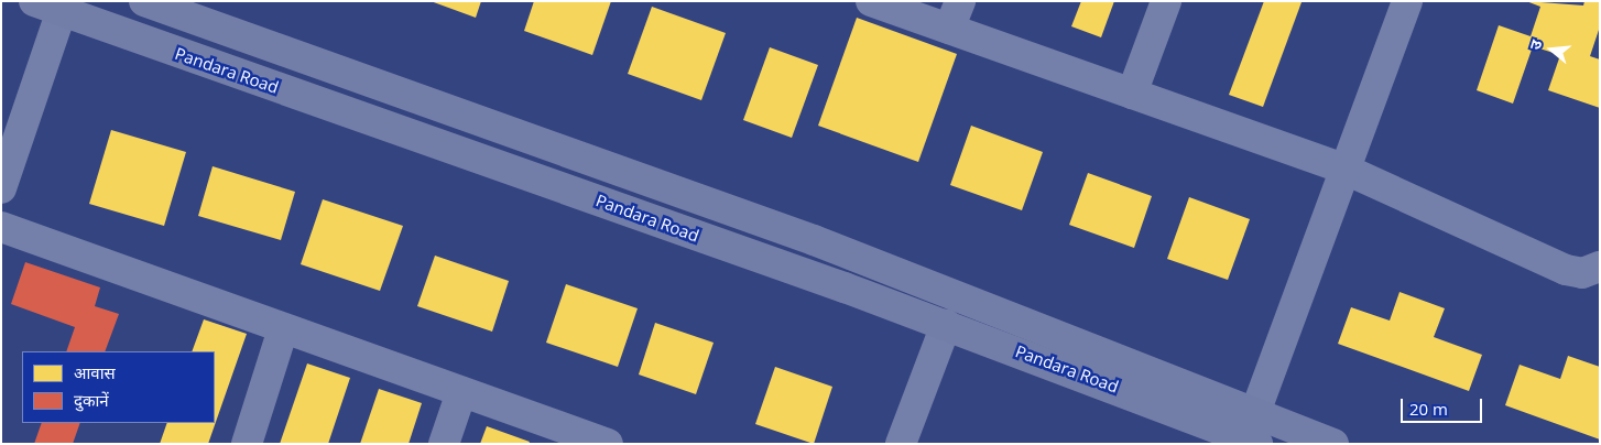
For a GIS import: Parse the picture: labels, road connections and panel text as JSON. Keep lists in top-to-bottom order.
{
  "streets": {
    "main road": ["Pandara Road"]
  },
  "legend": ["आवास", "दुकानें"],
  "scale_bar": "20 m",
  "north": "left"
}
